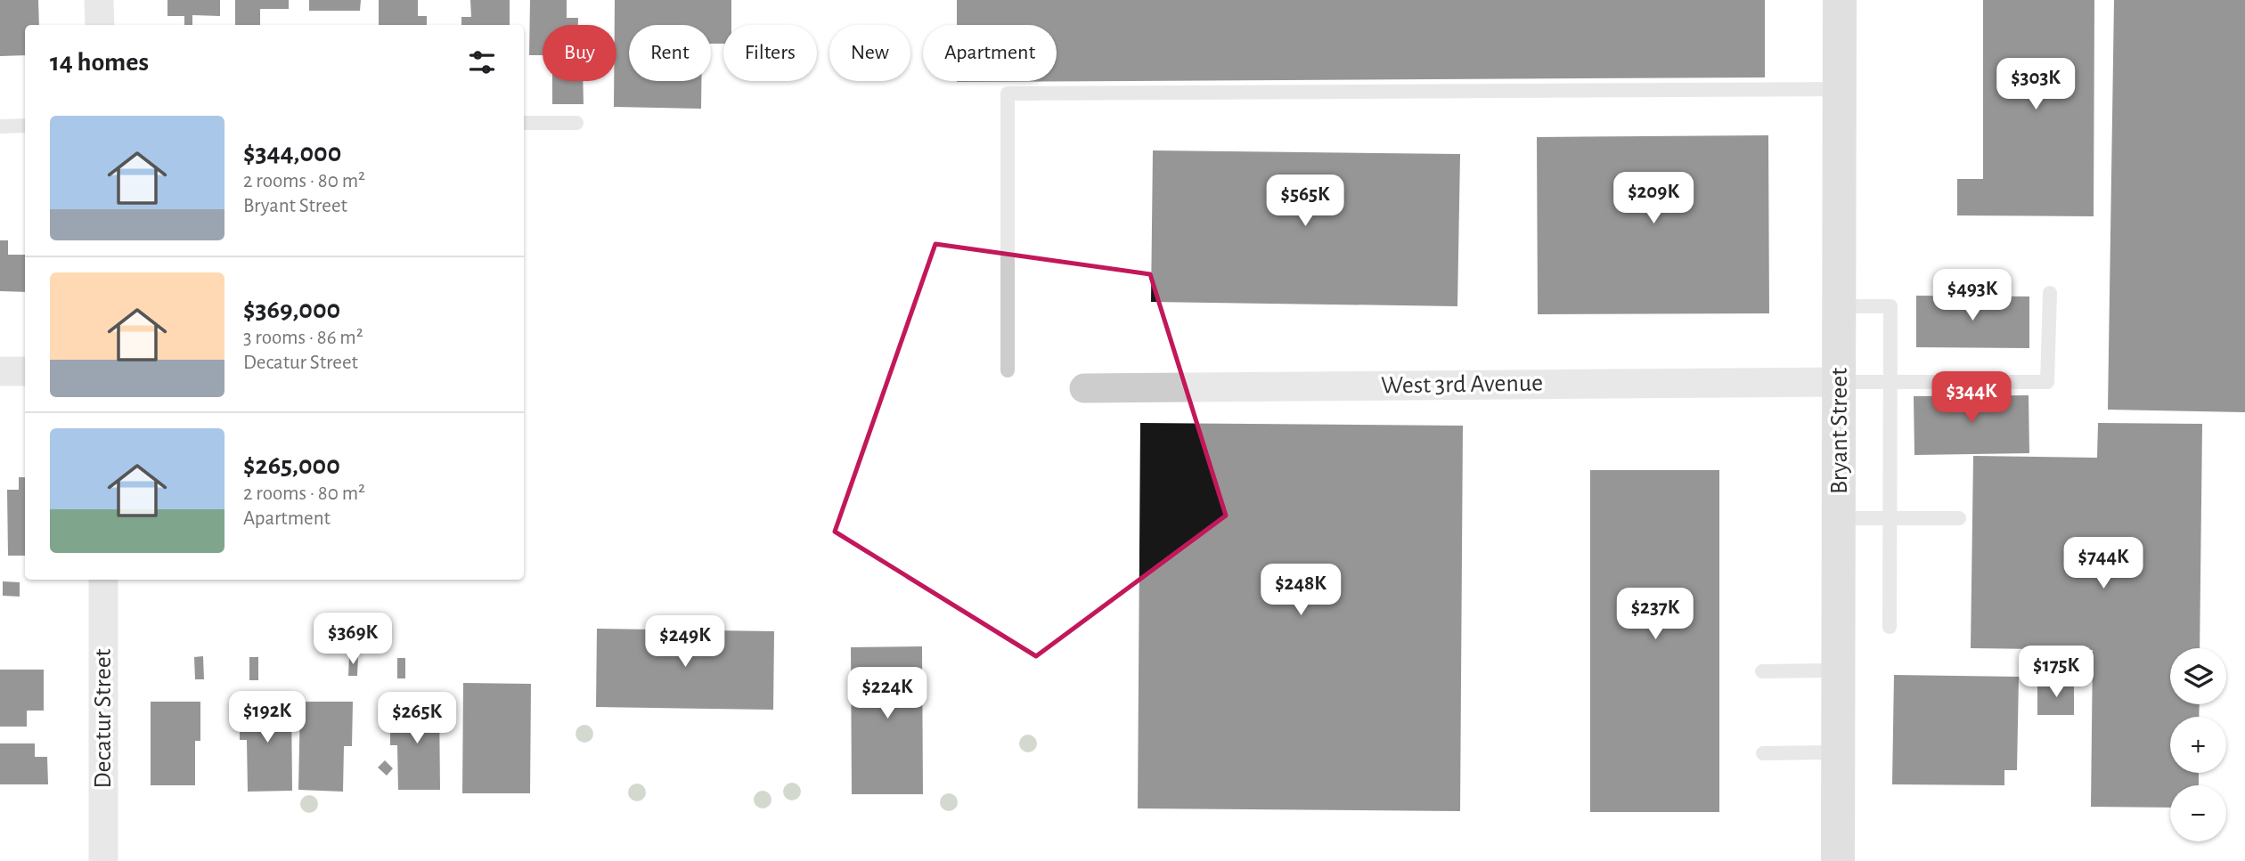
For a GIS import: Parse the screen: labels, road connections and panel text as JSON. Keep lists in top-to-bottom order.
{
  "streets": {
    "street": ["West 3rd Avenue", "Bryant Street", "Decatur Street"]
  },
  "crossings": [
    ["West 3rd Avenue", "Bryant Street"]
  ],
  "page": {
    "chip": [
      "Buy",
      "Rent",
      "Filters",
      "New",
      "Apartment"
    ],
    "heading": "14 homes",
    "price": [
      "$303K",
      "$209K",
      "$565K",
      "$493K",
      "$344K",
      "$744K",
      "$248K",
      "$237K",
      "$369K",
      "$249K",
      "$175K",
      "$224K",
      "$192K",
      "$265K"
    ],
    "list": [
      {
        "name": "$344,000",
        "note": "2 rooms · 80 m² · Bryant Street"
      },
      {
        "name": "$369,000",
        "note": "3 rooms · 86 m² · Decatur Street"
      },
      {
        "name": "$265,000",
        "note": "2 rooms · 80 m² · Apartment"
      }
    ],
    "map_buttons": ["+", "−"]
  }
}
